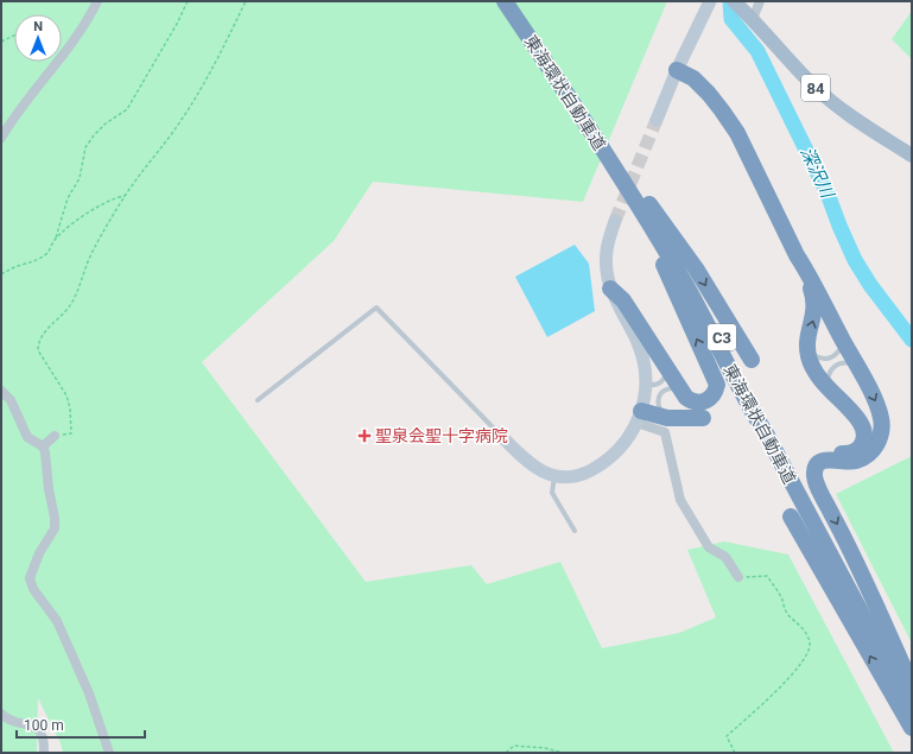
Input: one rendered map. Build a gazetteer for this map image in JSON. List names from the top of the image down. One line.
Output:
{"streets":{"highway":["東海環状自動車道","C3"],"main road":["84"]},"water":["深沢川"],"places":{"health":["聖泉会聖十字病院"]},"scale_bar":"100 m","north":"top"}
